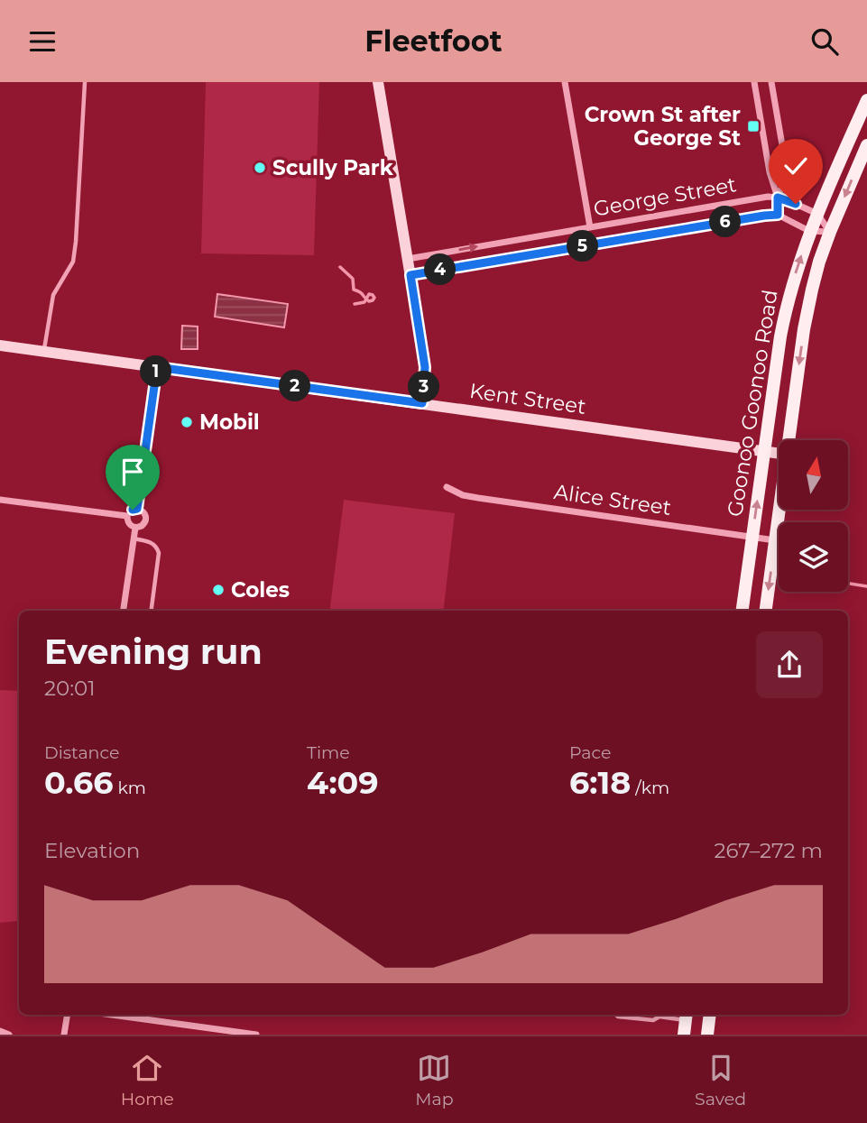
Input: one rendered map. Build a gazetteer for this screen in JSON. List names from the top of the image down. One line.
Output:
{"streets":{"main road":["Goonoo Goonoo Road"],"street":["George Street","Kent Street","Alice Street"]},"crossings":[["George Street","Goonoo Goonoo Road"],["Kent Street","Goonoo Goonoo Road"],["Goonoo Goonoo Road","Alice Street"]],"places":{"transit":["Crown St after George St"],"other":["Scully Park","Mobil","Coles"]},"north":"top","page":{"header":"Fleetfoot","pins":["6","5","4","1","2","3"],"heading":["Evening run","20:01"],"stats":[["Distance","0.66 km"],["Time","4:09"],["Pace","6:18 /km"]],"chart":["Elevation","267–272 m"],"tabs":["Home","Map","Saved"]}}
